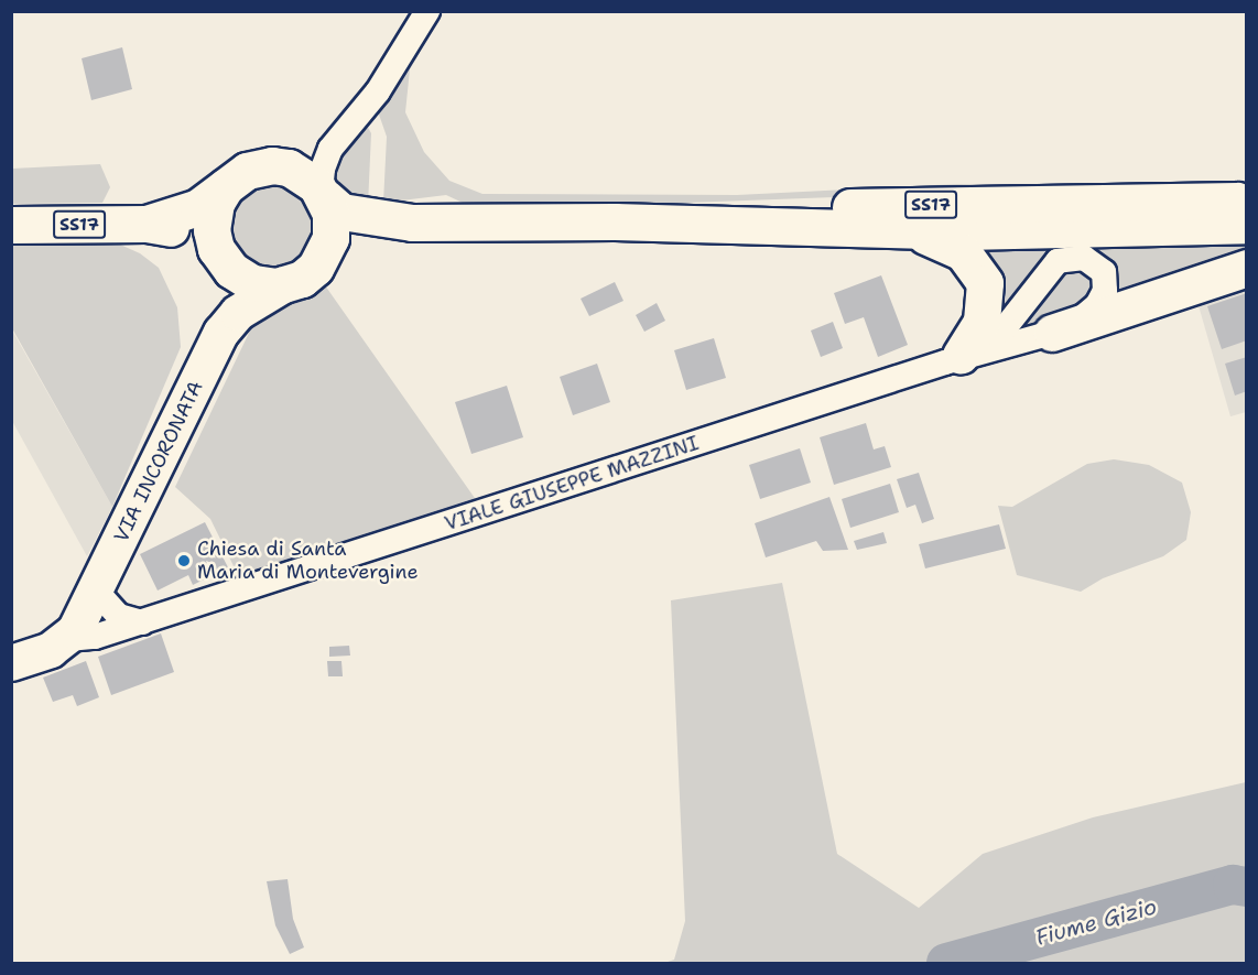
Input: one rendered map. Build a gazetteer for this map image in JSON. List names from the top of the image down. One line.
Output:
{"streets":{"main road":["SS17","VIA INCORONATA","VIALE GIUSEPPE MAZZINI"]},"crossings":[["SS17","VIA INCORONATA"],["VIA INCORONATA","VIALE GIUSEPPE MAZZINI"]],"water":["Fiume Gizio"],"places":["Chiesa di Santa Maria di Montevergine"]}
